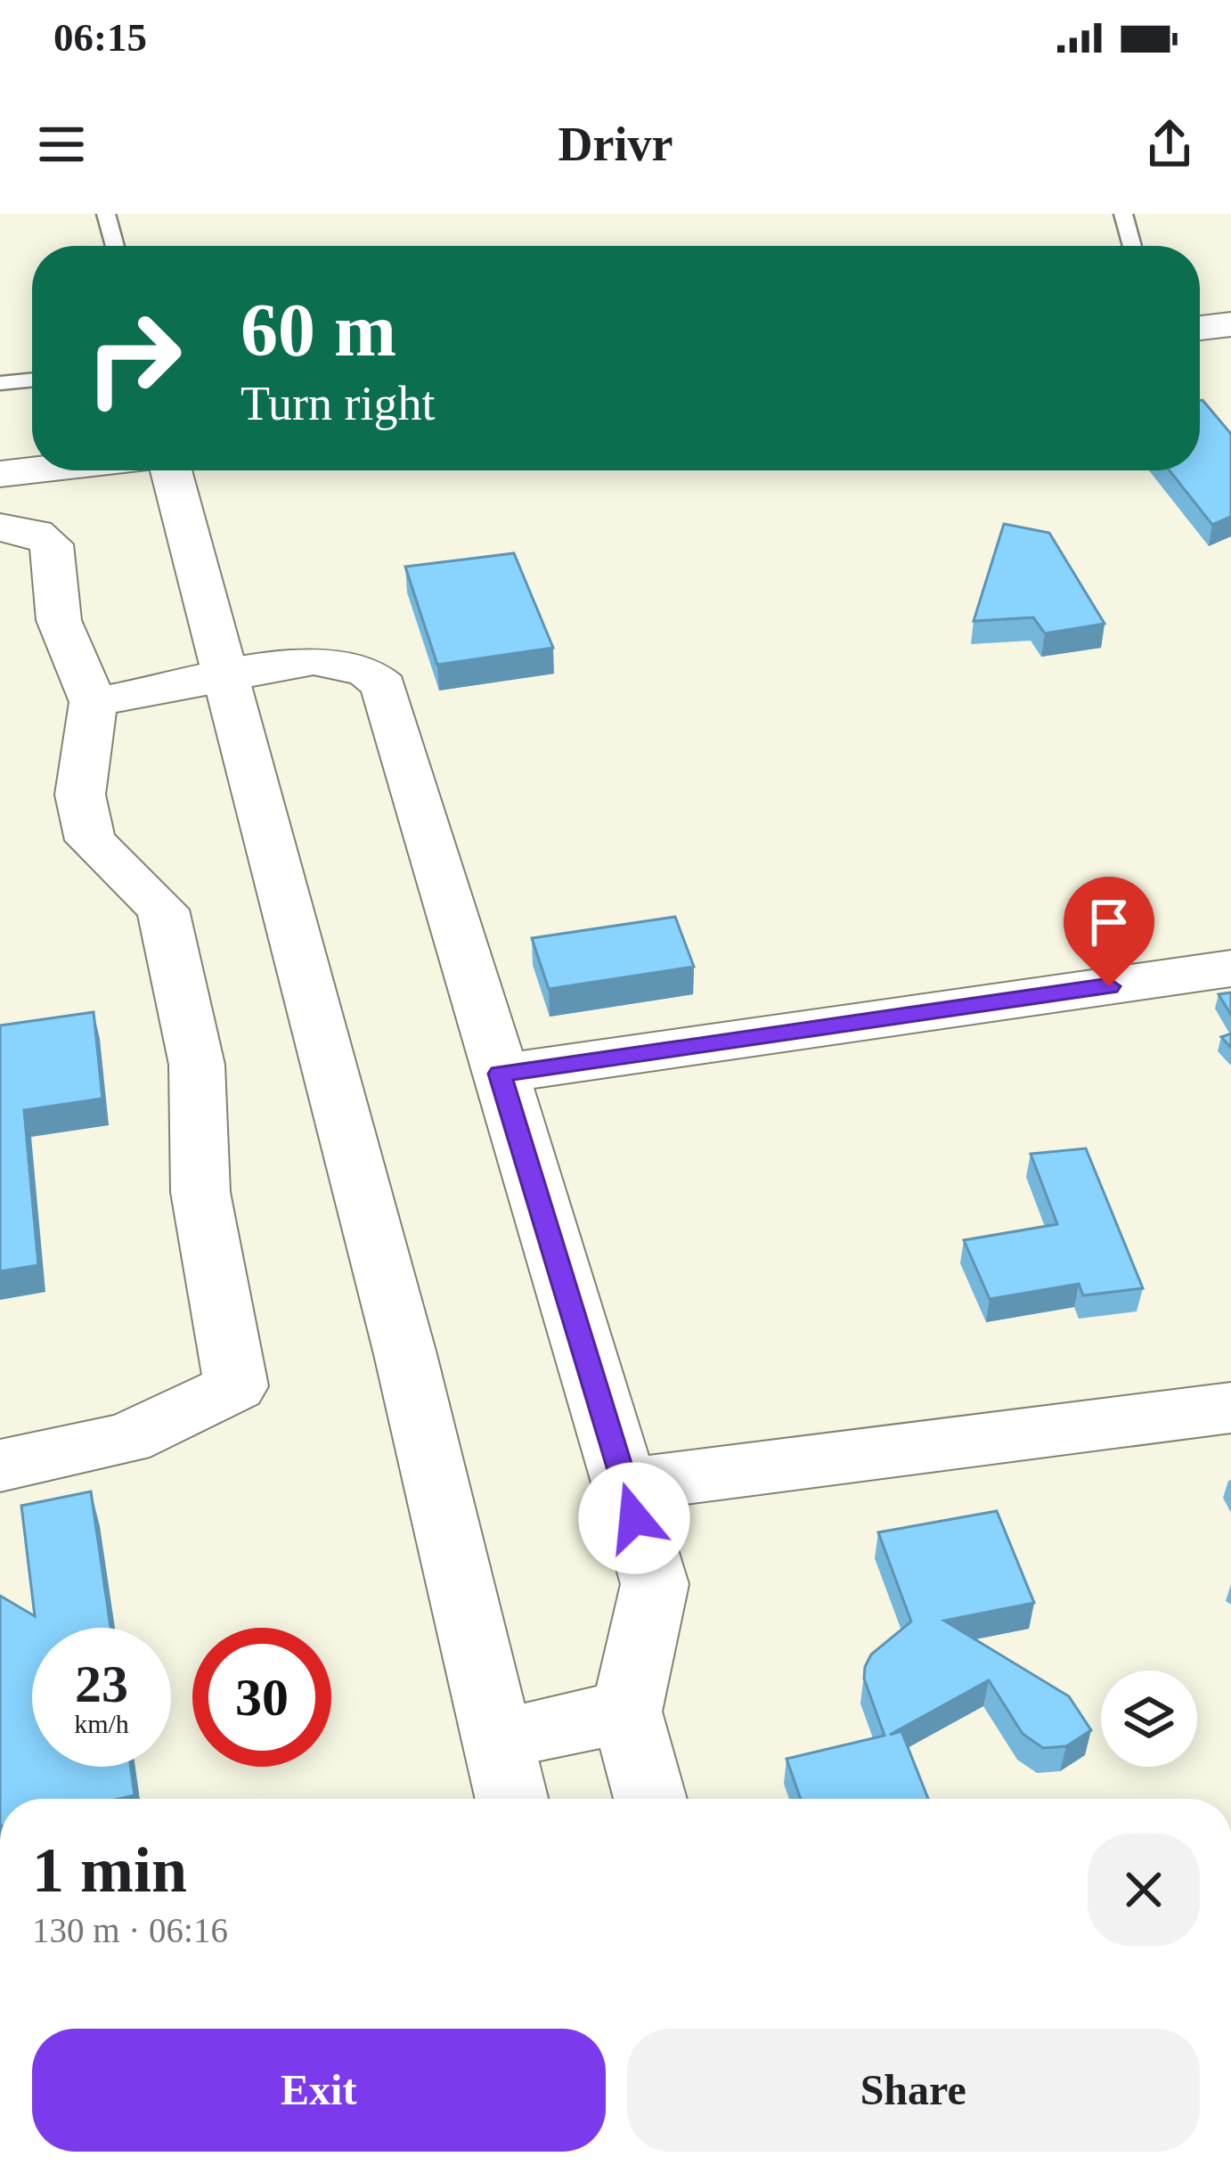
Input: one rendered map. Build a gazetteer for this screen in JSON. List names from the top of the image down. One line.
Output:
{"page":{"status":"06:15","header":"Drivr","turn":["60 m","Turn right"],"speed":"23 km/h","limit":"30","heading":["1 min","130 m · 06:16"],"buttons":["Exit","Share"]}}
